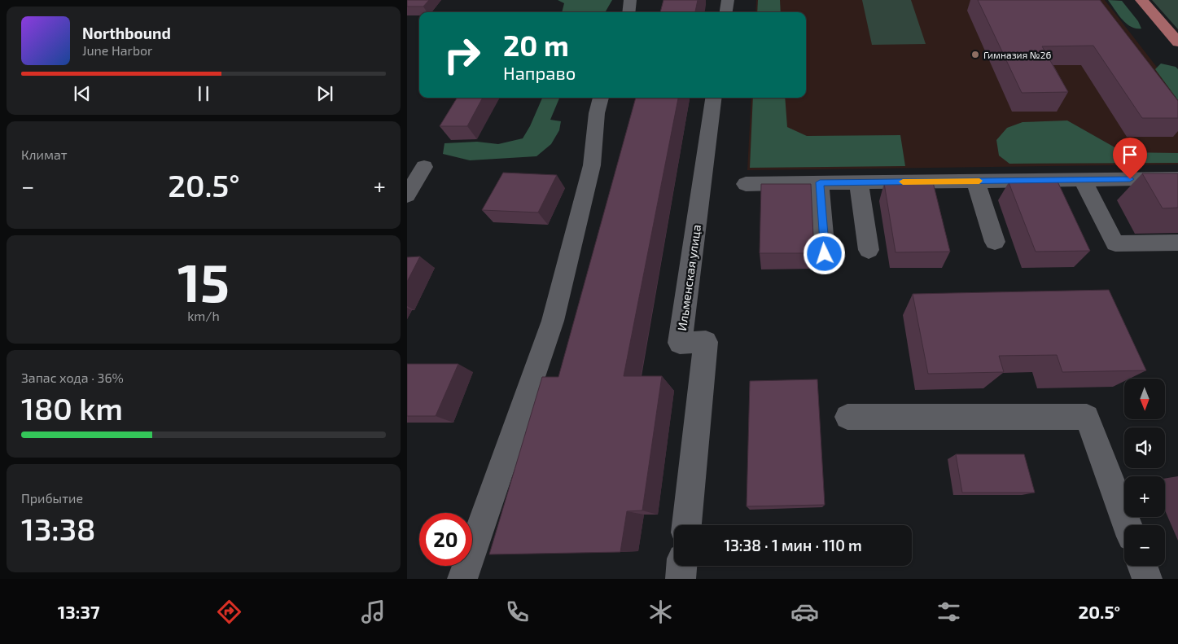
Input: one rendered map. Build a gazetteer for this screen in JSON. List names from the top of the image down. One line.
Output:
{"streets":{"street":["Ильменская улица"]},"places":["Гимназия №26"],"north":"bottom","page":{"turn":["20 m","Направо"],"song":["Northbound","June Harbor"],"tile":["Климат",["15","km/h"],["Запас хода · 36%","180 km"],["Прибытие","13:38"]],"heat":["−","20.5°","+"],"map_buttons":["+","−"],"limit":"20","trip":"13:38 · 1 мин · 110 m","tabs":["13:37","20.5°"]}}
